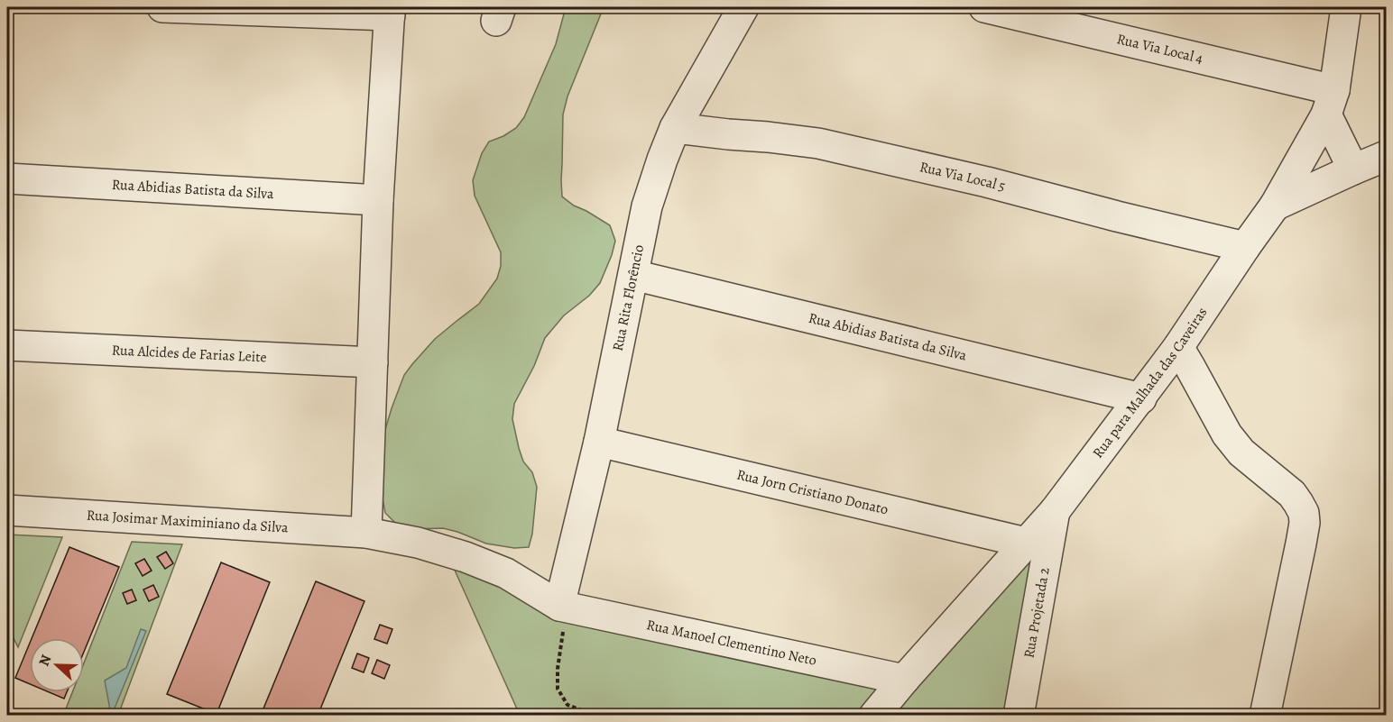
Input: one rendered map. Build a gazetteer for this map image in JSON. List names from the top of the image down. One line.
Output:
{"streets":{"street":["Rua Via Local 4","Rua Via Local 5","Rua Abidias Batista da Silva","Rua Rita Florêncio","Rua Alcides de Farias Leite","Rua para Malhada das Caveiras","Rua Jorn Cristiano Donato","Rua Josimar Maximiniano da Silva","Rua Projetada 2","Rua Manoel Clementino Neto"]},"crossings":[["Rua Via Local 4","Rua para Malhada das Caveiras"],["Rua Via Local 5","Rua Rita Florêncio"],["Rua Via Local 5","Rua para Malhada das Caveiras"],["Rua Abidias Batista da Silva","Rua Rita Florêncio"],["Rua Abidias Batista da Silva","Rua para Malhada das Caveiras"],["Rua Rita Florêncio","Rua Jorn Cristiano Donato"],["Rua Rita Florêncio","Rua Josimar Maximiniano da Silva"],["Rua Rita Florêncio","Rua Manoel Clementino Neto"],["Rua para Malhada das Caveiras","Rua Jorn Cristiano Donato"],["Rua para Malhada das Caveiras","Rua Projetada 2"],["Rua para Malhada das Caveiras","Rua Manoel Clementino Neto"],["Rua Josimar Maximiniano da Silva","Rua Manoel Clementino Neto"]],"north":"left"}
